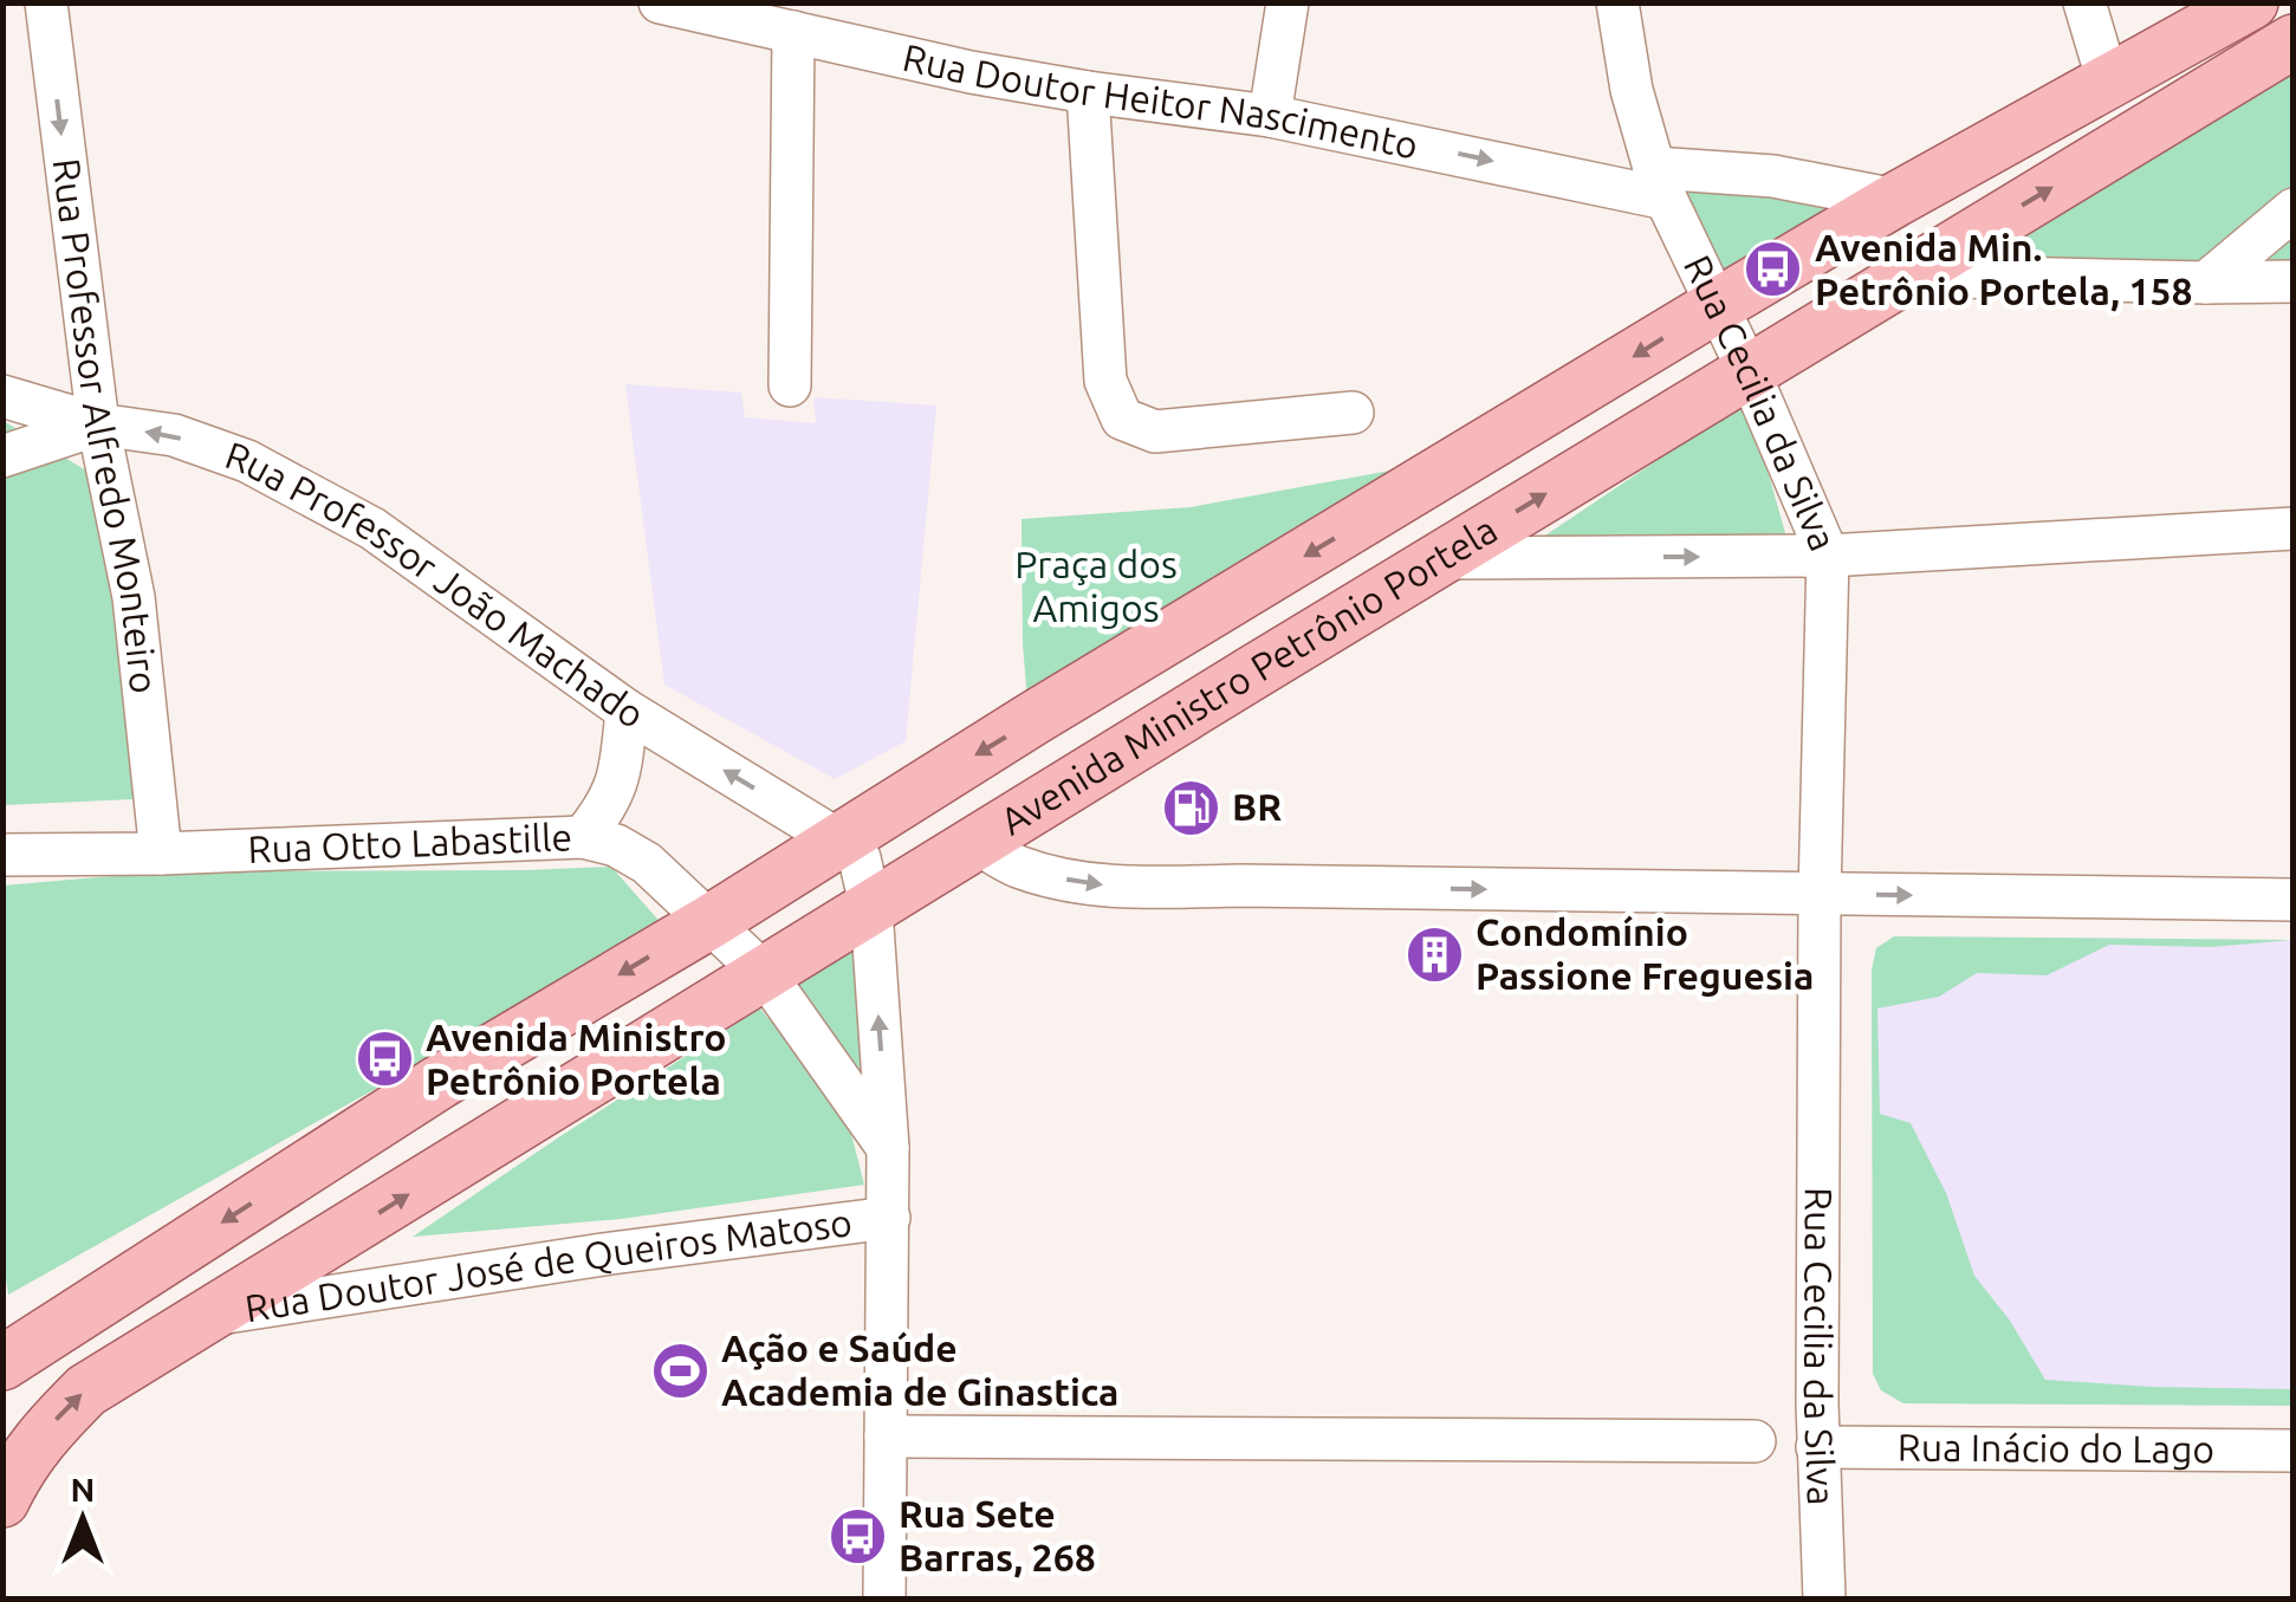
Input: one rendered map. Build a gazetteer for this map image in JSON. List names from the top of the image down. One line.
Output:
{"streets":{"main road":["Avenida Ministro Petrônio Portela"],"street":["Rua Doutor Heitor Nascimento","Rua Cecilia da Silva","Rua Professor Alfredo Monteiro","Rua Professor João Machado","Rua Otto Labastille","Rua Doutor José de Queiros Matoso","Rua Inácio do Lago"]},"crossings":[["Rua Doutor Heitor Nascimento","Rua Cecilia da Silva"],["Rua Doutor Heitor Nascimento","Avenida Ministro Petrônio Portela"],["Rua Cecilia da Silva","Avenida Ministro Petrônio Portela"],["Rua Cecilia da Silva","Rua Inácio do Lago"],["Rua Professor Alfredo Monteiro","Rua Professor João Machado"],["Rua Professor Alfredo Monteiro","Rua Otto Labastille"],["Rua Professor João Machado","Avenida Ministro Petrônio Portela"],["Avenida Ministro Petrônio Portela","Rua Otto Labastille"],["Avenida Ministro Petrônio Portela","Rua Doutor José de Queiros Matoso"]],"one_way":["Rua Professor Alfredo Monteiro","Rua Professor João Machado"],"parks":["Praça dos Amigos"],"places":{"bus stop":["Avenida Min. Petrônio Portela, 158","Avenida Ministro Petrônio Portela","Rua Sete Barras, 268"],"fuel station":["BR"],"building":["Condomínio Passione Freguesia"],"sports":["Ação e Saúde Academia de Ginastica"]},"north":"top"}
